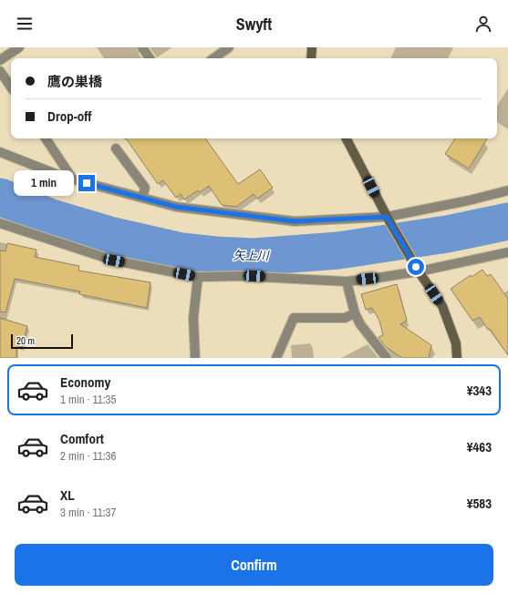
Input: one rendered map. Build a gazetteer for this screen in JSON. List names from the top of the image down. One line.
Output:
{"water":["矢上川"],"scale_bar":"20 m","page":{"header":"Swyft","banner":["鷹の巣橋","Drop-off"],"bubble":"1 min","scale":"20 m","list":[{"name":"Economy","note":"1 min · 11:35","value":"¥343"},{"name":"Comfort","note":"2 min · 11:36","value":"¥463"},{"name":"XL","note":"3 min · 11:37","value":"¥583"}],"buttons":"Confirm"}}
